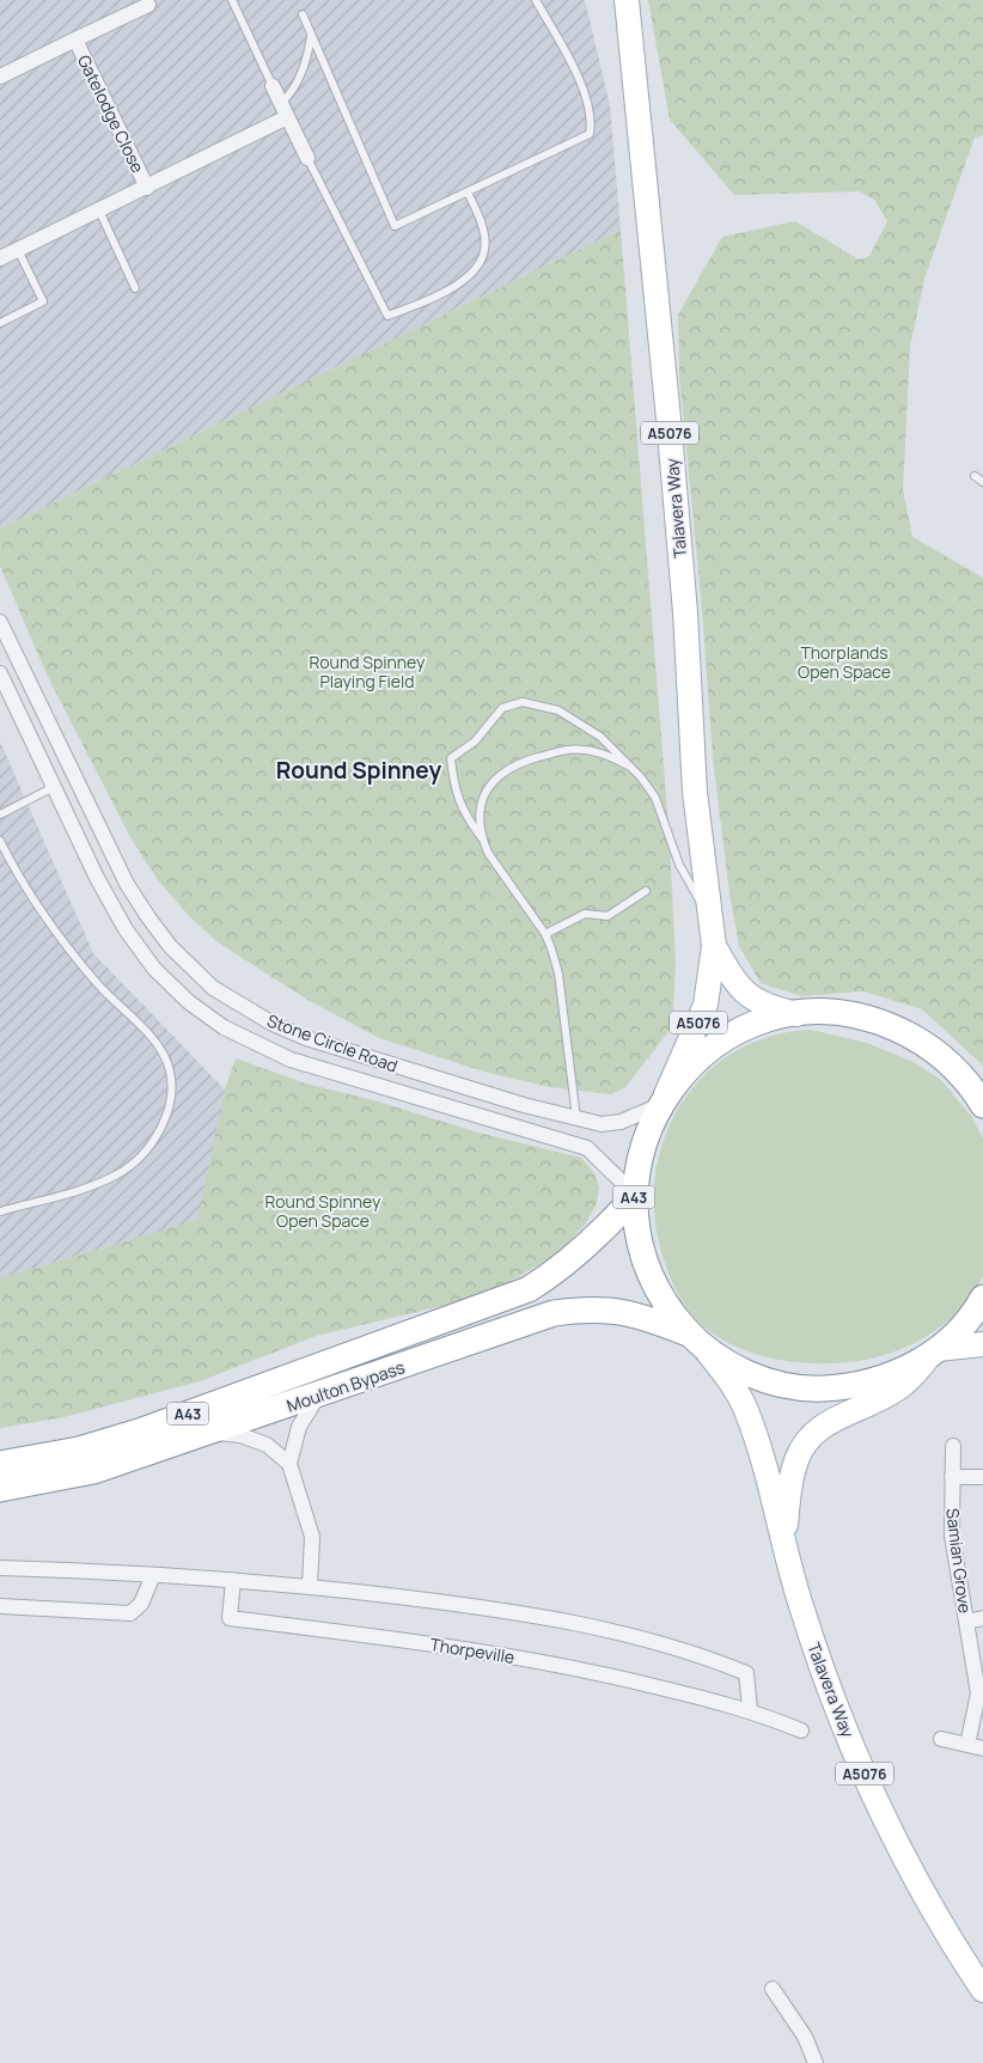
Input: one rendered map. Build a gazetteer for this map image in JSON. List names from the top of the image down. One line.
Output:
{"streets":{"highway":["A43","Moulton Bypass"],"main road":["A5076","Talavera Way"],"street":["Gatelodge Close","Stone Circle Road","Samian Grove","Thorpeville"]},"crossings":[["Talavera Way","Stone Circle Road"],["Talavera Way","A43"],["Talavera Way","Moulton Bypass"],["Stone Circle Road","A43"],["Stone Circle Road","Moulton Bypass"],["A43","Moulton Bypass"]],"districts":["Round Spinney"],"parks":["Thorplands Open Space","Round Spinney Playing Field","Round Spinney Open Space"]}
